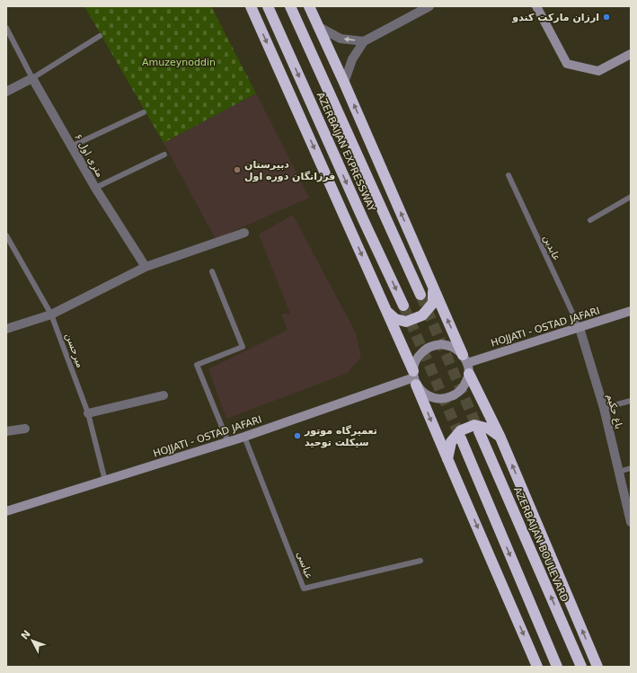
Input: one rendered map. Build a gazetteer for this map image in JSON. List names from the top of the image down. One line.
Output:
{"streets":{"highway":["AZERBAIJAN EXPRESSWAY","AZERBAIJAN BOULEVARD"],"main road":["HOJJATI - OSTAD JAFARI"],"street":["۶ متری اول","باغ حکیم"],"lane":["عابدین","میرحسن","عباسی"]},"crossings":[["عابدین","HOJJATI - OSTAD JAFARI"],["عابدین","باغ حکیم"],["HOJJATI - OSTAD JAFARI","میرحسن"],["HOJJATI - OSTAD JAFARI","باغ حکیم"],["HOJJATI - OSTAD JAFARI","عباسی"]],"parks":["Amuzeynoddin"],"places":["ارزان مارکت کندو","دبیرستان فرزانگان دوره اول","تعمیرگاه موتور سیکلت توحید"],"north":"top left"}
